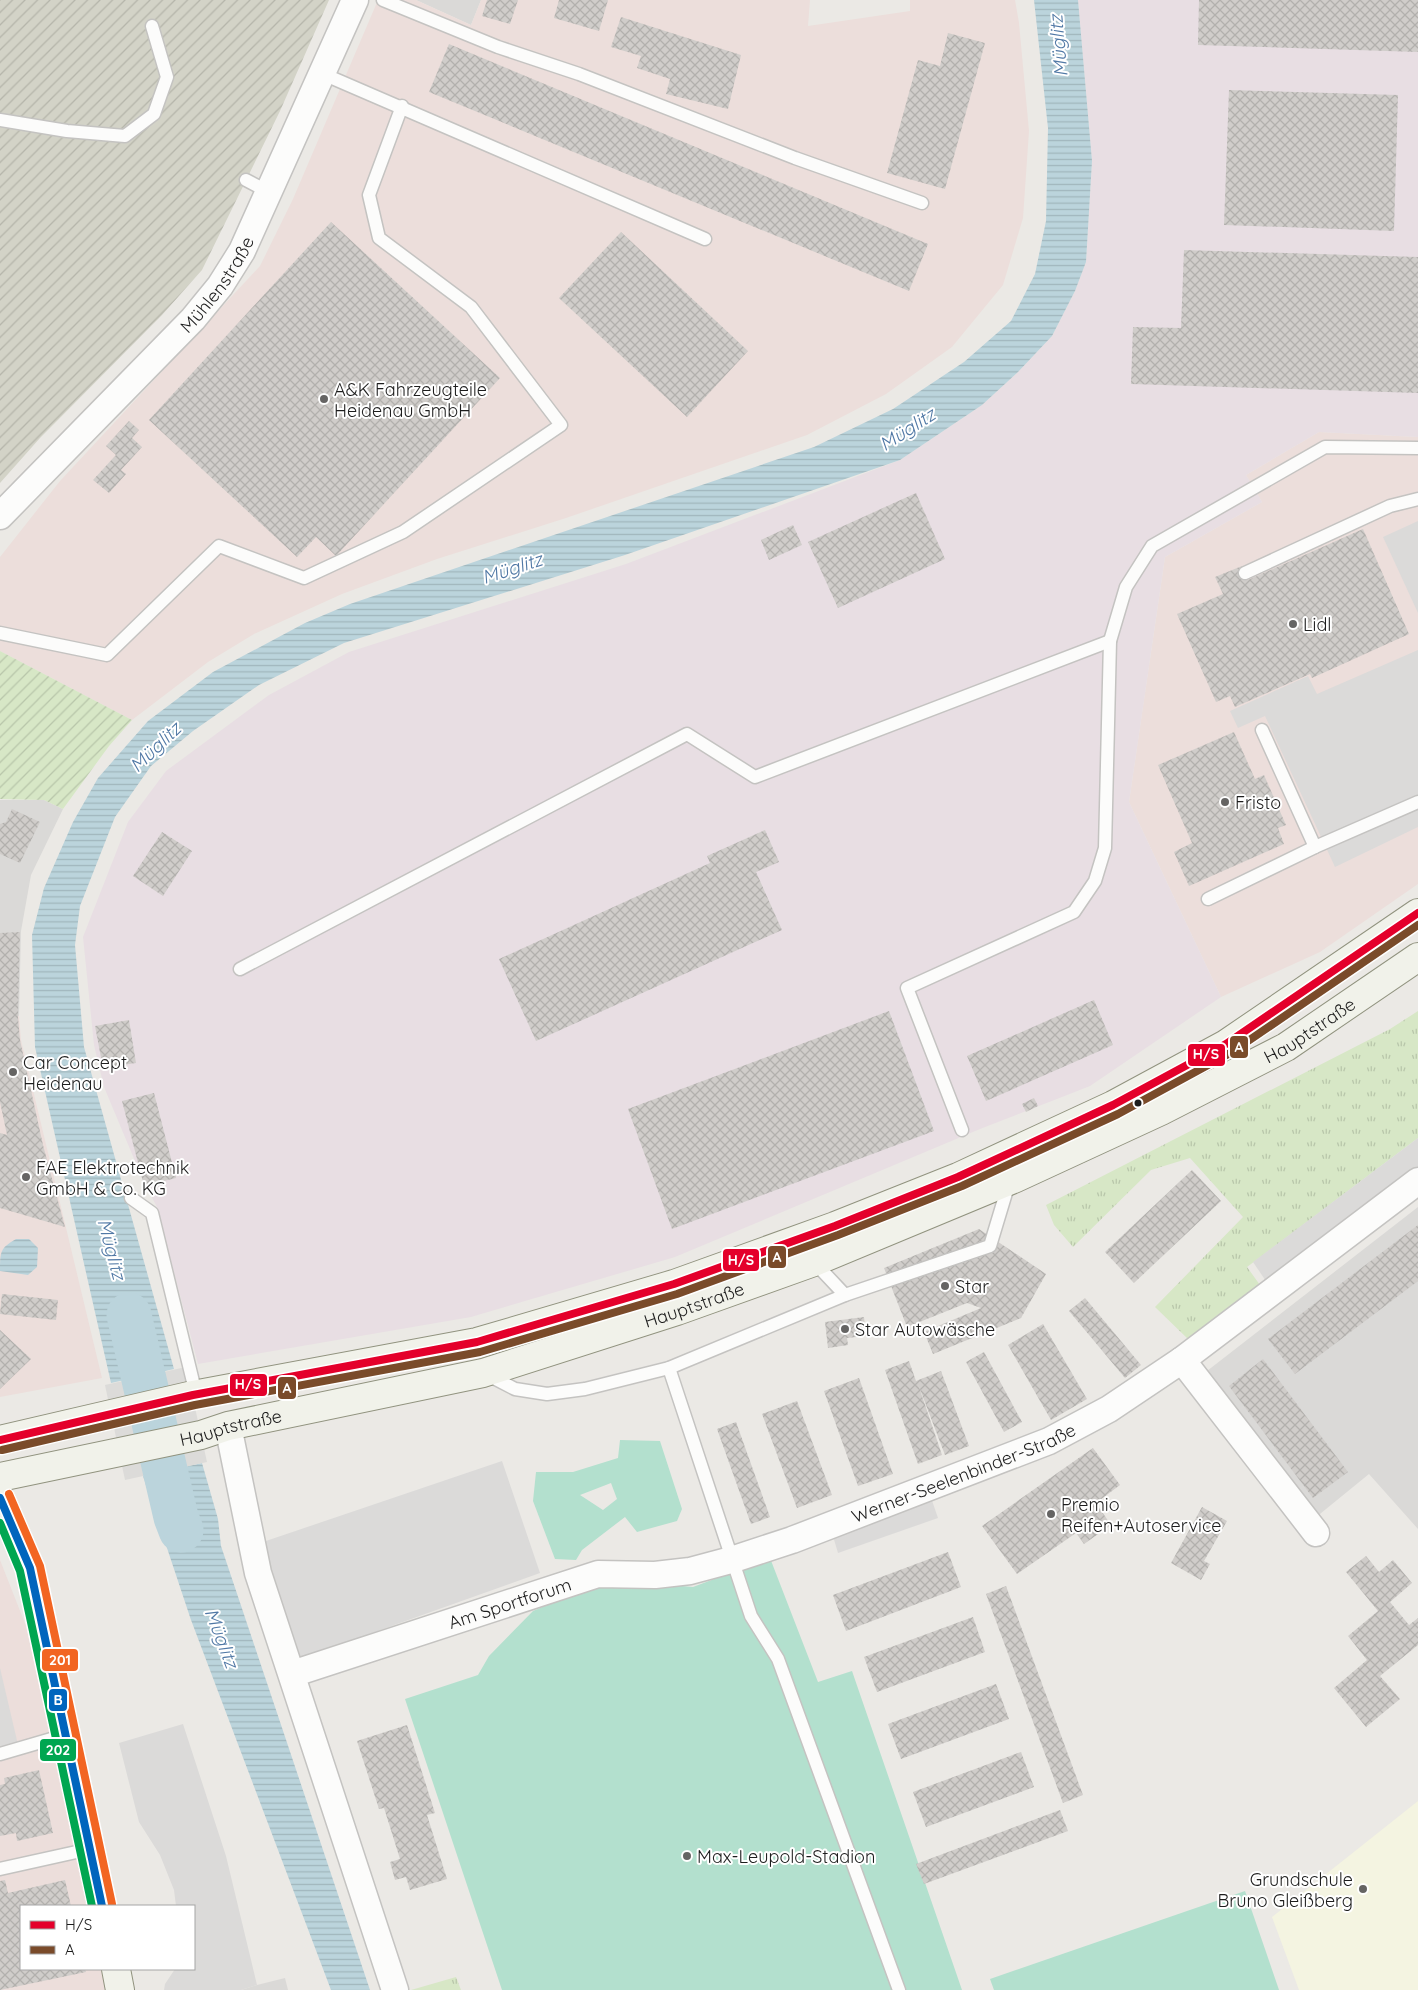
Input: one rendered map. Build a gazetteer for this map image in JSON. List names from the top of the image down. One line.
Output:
{"streets":{"main road":["Hauptstraße"],"street":["Mühlenstraße","Werner-Seelenbinder-Straße","Am Sportforum"]},"crossings":[["Werner-Seelenbinder-Straße","Am Sportforum"]],"water":["Müglitz"],"places":["A&K Fahrzeugteile Heidenau GmbH","Lidl","Fristo","Car Concept Heidenau","FAE Elektrotechnik GmbH & Co. KG","Star","Star Autowäsche","Premio Reifen+Autoservice","Max-Leupold-Stadion","Grundschule Bruno Gleißberg"],"lines":["transit line H/S","transit line A","transit line 201","transit line B","transit line 202"],"legend":["H/S","A"]}
